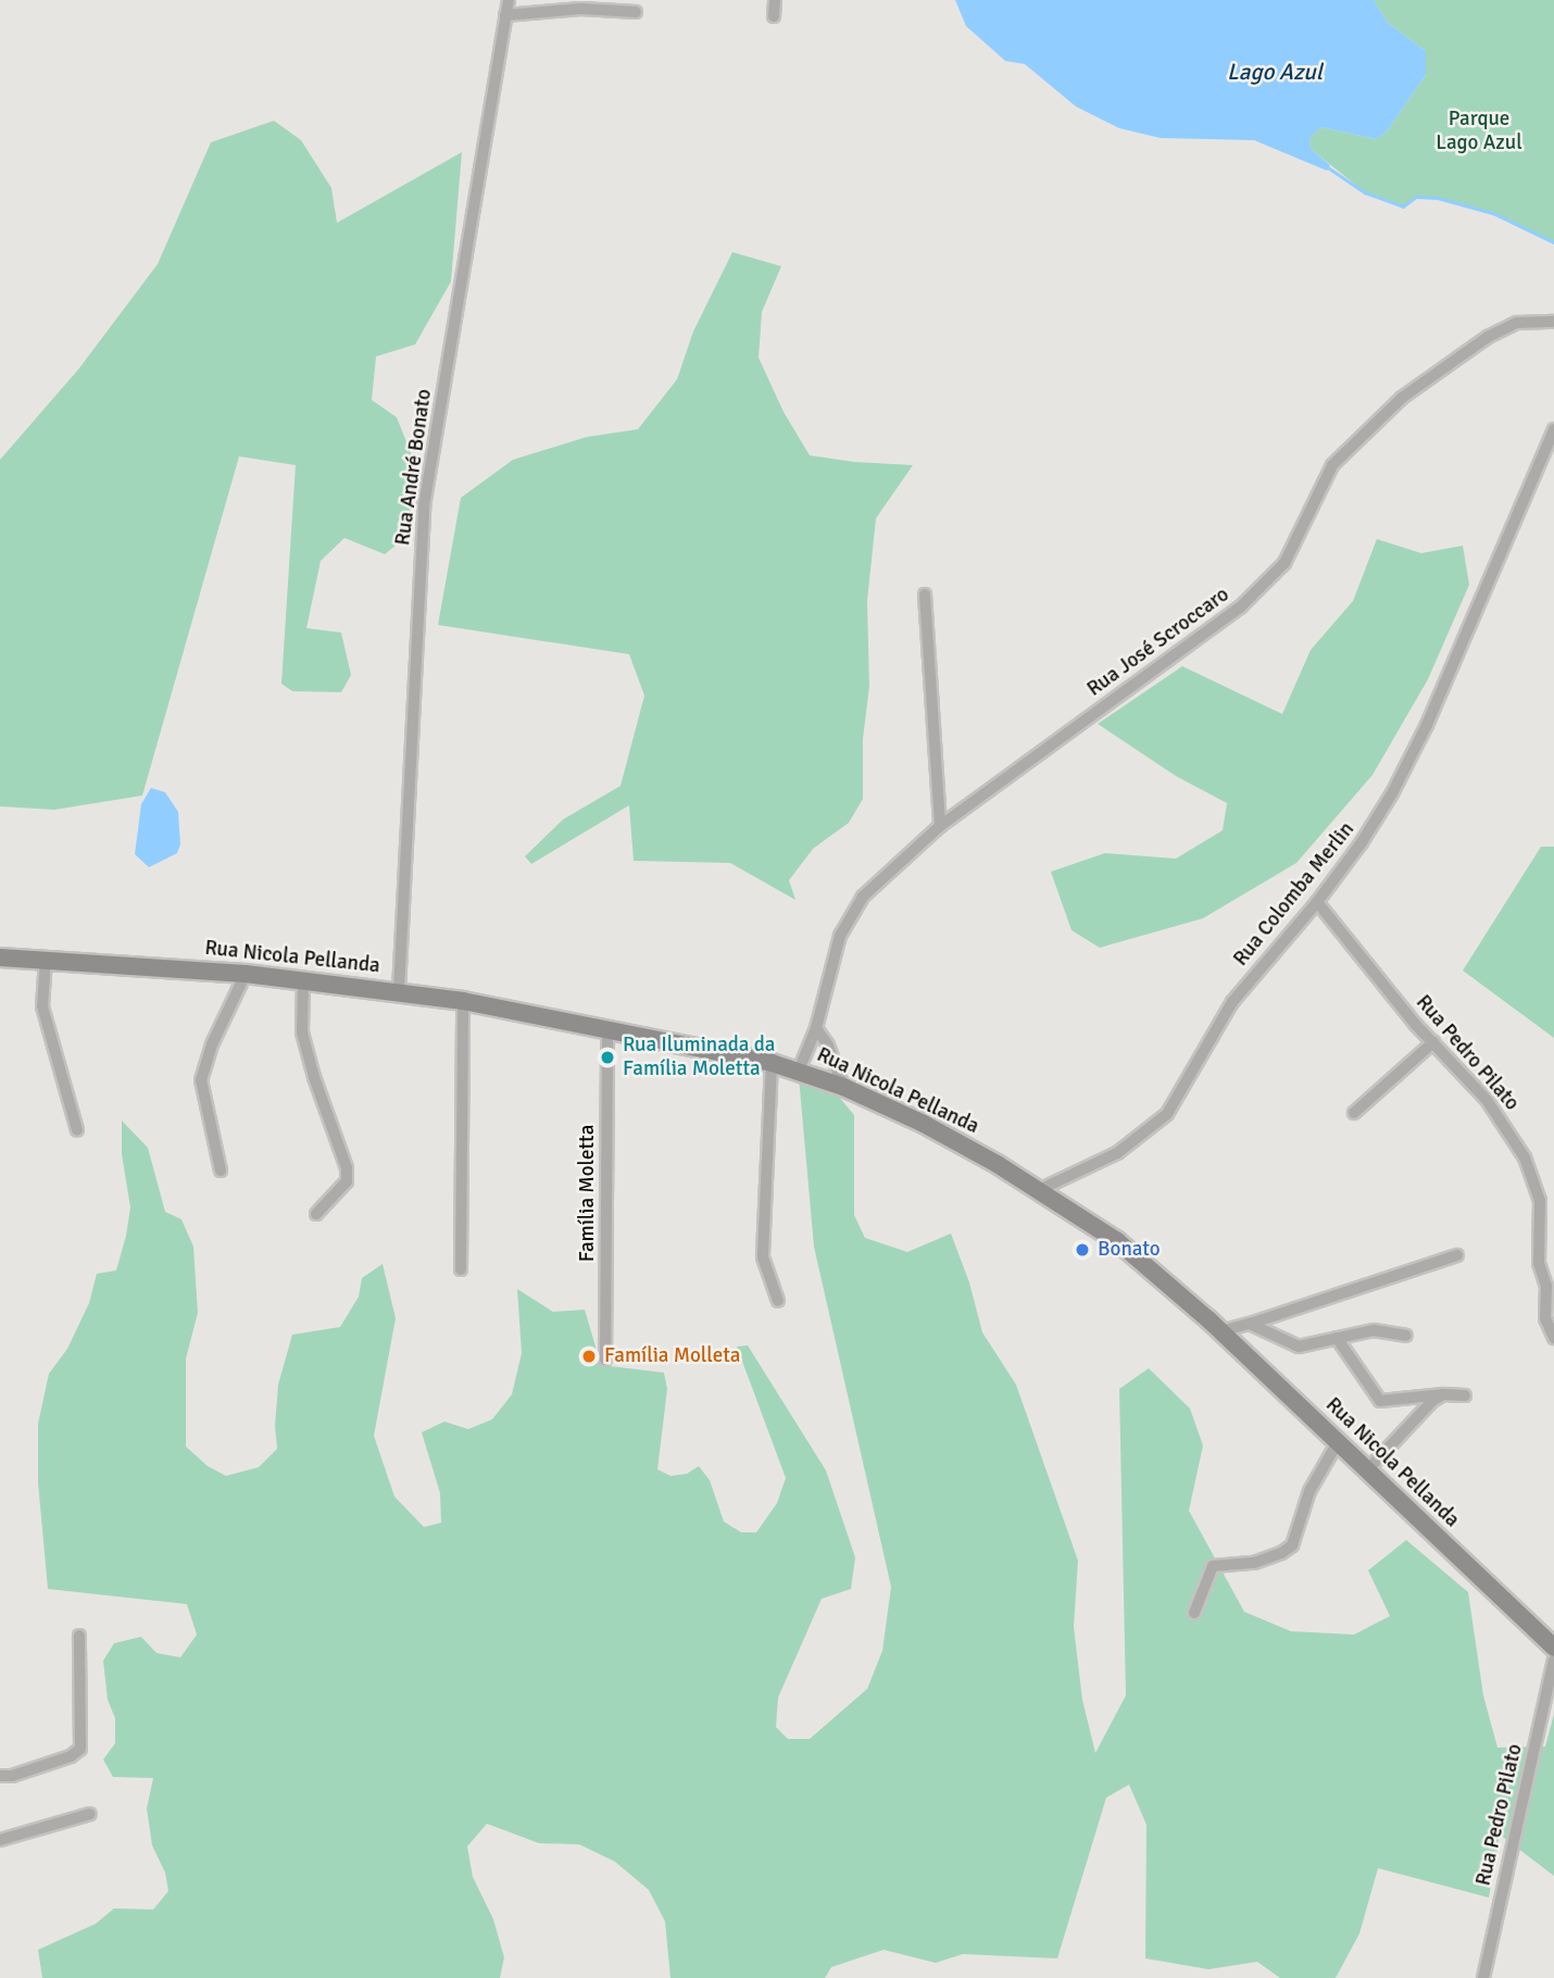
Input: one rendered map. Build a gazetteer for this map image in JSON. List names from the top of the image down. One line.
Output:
{"streets":{"main road":["Rua Nicola Pellanda"],"street":["Rua André Bonato","Rua José Scroccaro","Rua Colomba Merlin","Rua Pedro Pilato","Família Moletta"]},"crossings":[["Rua André Bonato","Rua Nicola Pellanda"],["Rua José Scroccaro","Rua Nicola Pellanda"],["Rua Colomba Merlin","Rua Nicola Pellanda"],["Rua Colomba Merlin","Rua Pedro Pilato"],["Rua Nicola Pellanda","Família Moletta"]],"water":["Lago Azul"],"parks":["Parque Lago Azul"],"places":["Rua Iluminada da Família Moletta","Bonato","Família Molleta"]}
